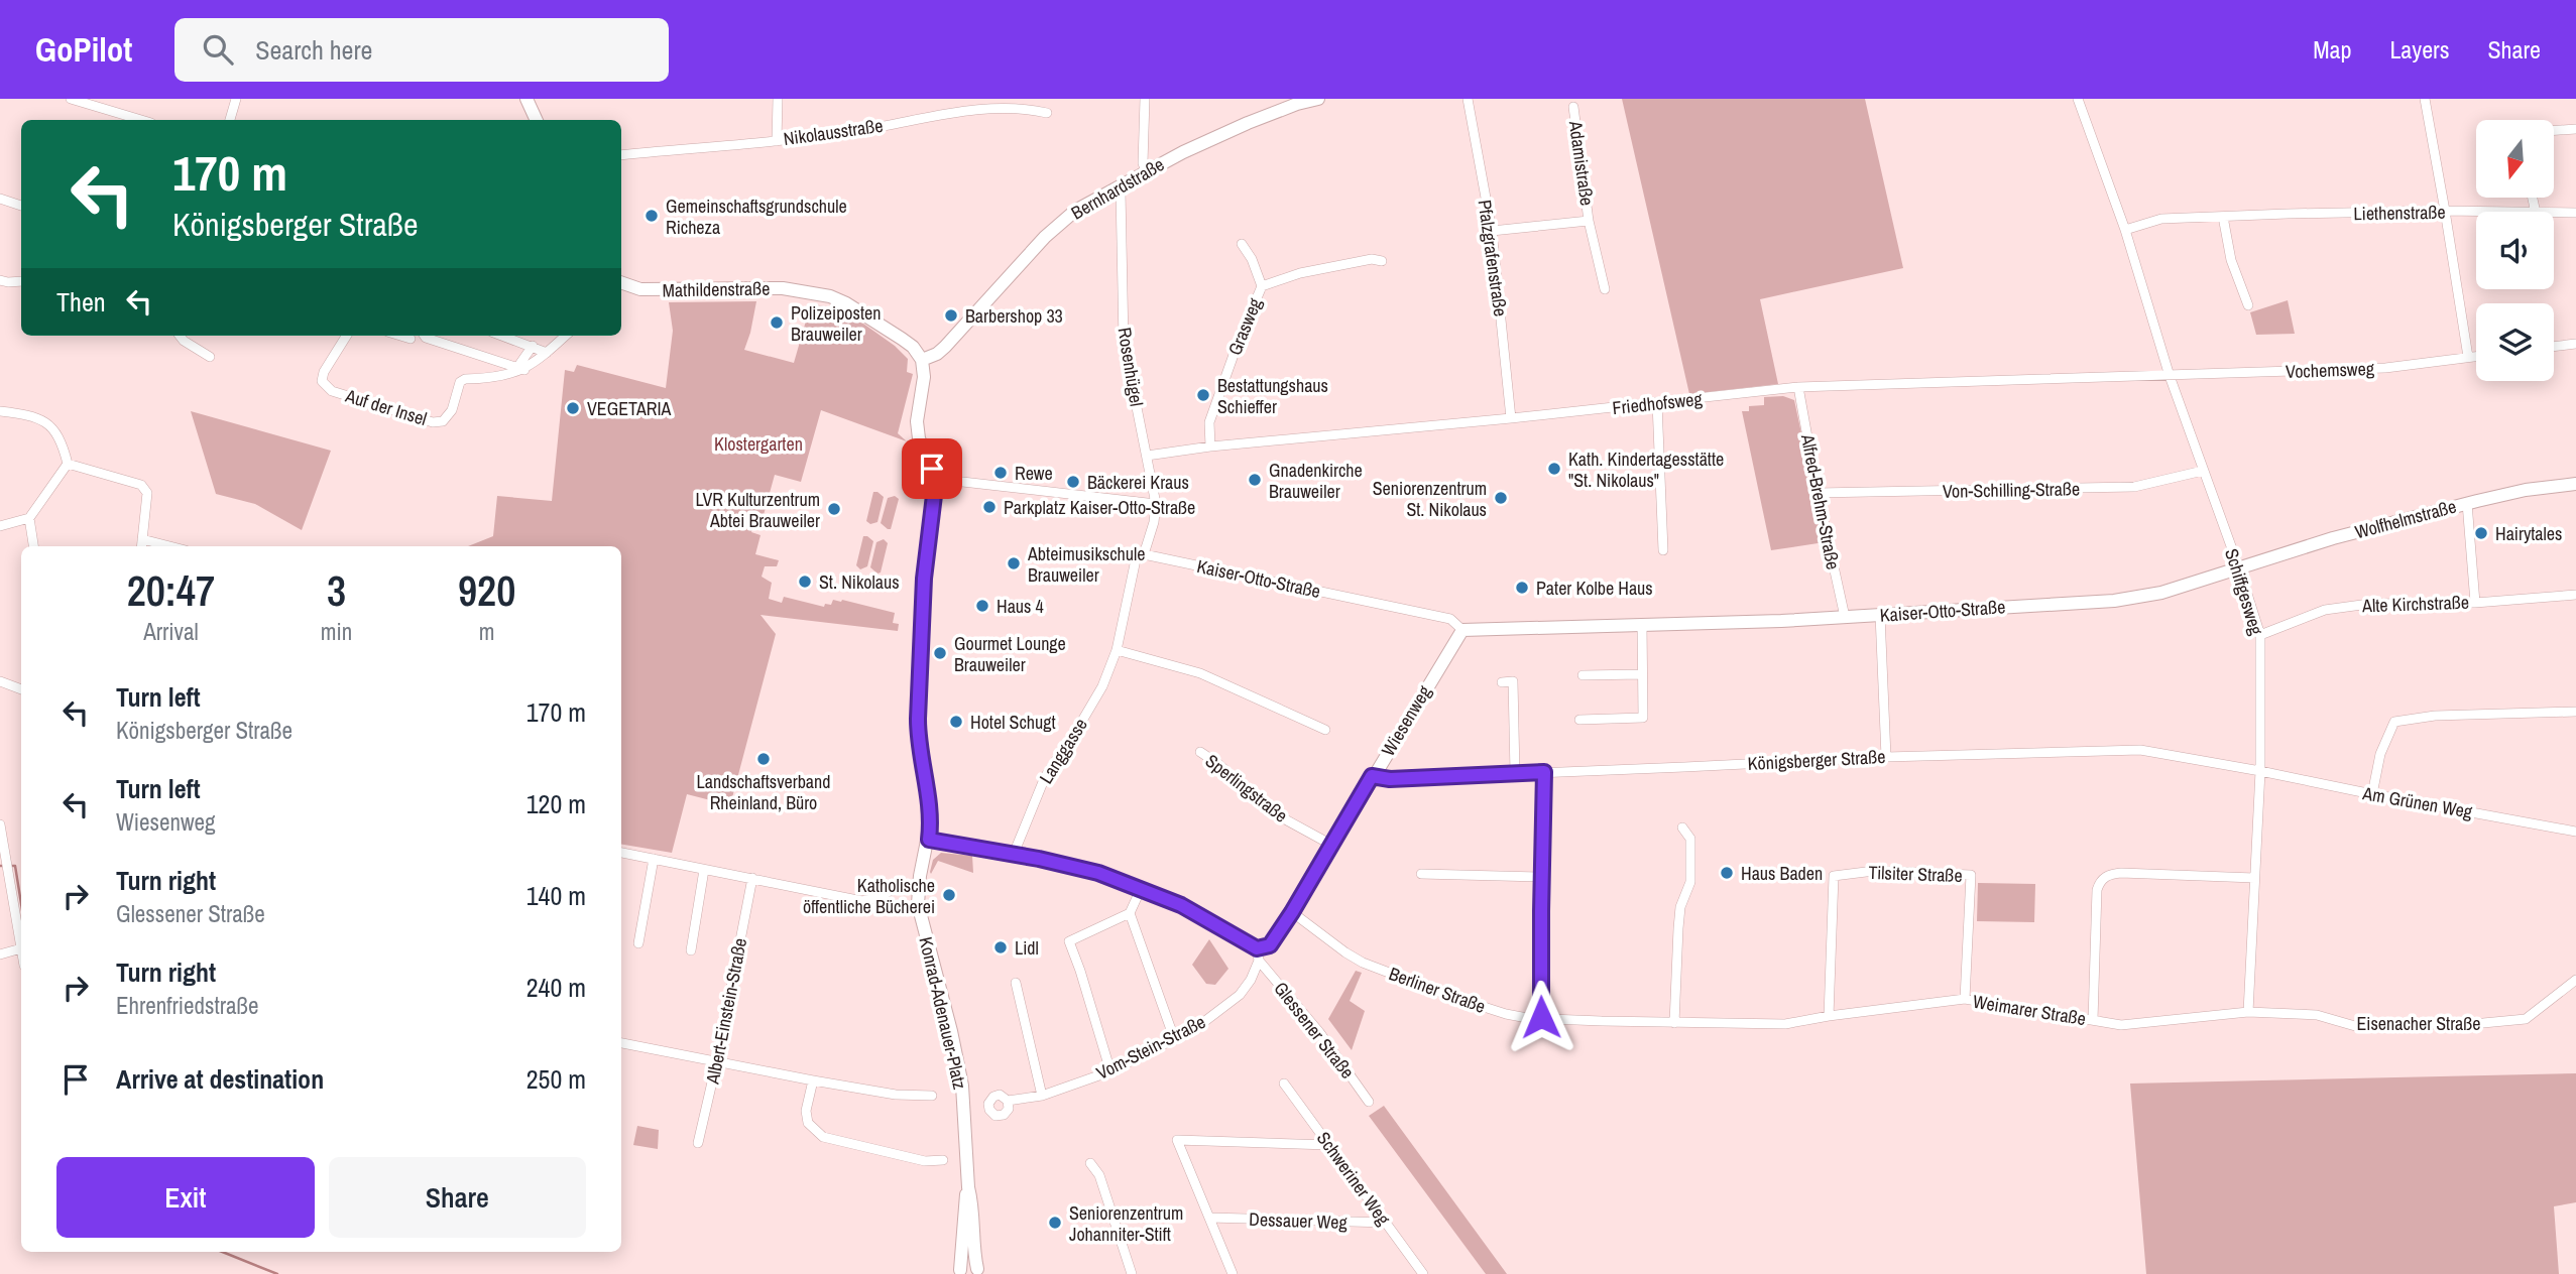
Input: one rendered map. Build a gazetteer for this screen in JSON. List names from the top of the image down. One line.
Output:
{"streets":{"street":["Nikolausstraße","Adamistraße","Bernhardstraße","Liethenstraße","Pfalzgrafenstraße","Mathildenstraße","Grasweg","Rosenhügel","Vochemsweg","Friedhofsweg","Auf der Insel","Von-Schilling-Straße","Alfred-Brehm-Straße","Wolfhelmstraße","Kaiser-Otto-Straße","Schiffgesweg","Alte Kirchstraße","Wiesenweg","Langgasse","Königsberger Straße","Sperlingstraße","Am Grünen Weg","Tilsiter Straße","Berliner Straße","Weimarer Straße","Albert-Einstein-Straße","Konrad-Adenauer-Platz","Eisenacher Straße","Glessener Straße","Vom-Stein-Straße","Schweriner Weg","Dessauer Weg"]},"crossings":[["Adamistraße","Pfalzgrafenstraße"],["Bernhardstraße","Mathildenstraße"],["Bernhardstraße","Rosenhügel"],["Liethenstraße","Schiffgesweg"],["Pfalzgrafenstraße","Friedhofsweg"],["Grasweg","Friedhofsweg"],["Rosenhügel","Friedhofsweg"],["Vochemsweg","Friedhofsweg"],["Vochemsweg","Schiffgesweg"],["Friedhofsweg","Alfred-Brehm-Straße"],["Friedhofsweg","Schiffgesweg"],["Von-Schilling-Straße","Alfred-Brehm-Straße"],["Von-Schilling-Straße","Schiffgesweg"],["Alfred-Brehm-Straße","Kaiser-Otto-Straße"],["Wolfhelmstraße","Kaiser-Otto-Straße"],["Wolfhelmstraße","Schiffgesweg"],["Kaiser-Otto-Straße","Schiffgesweg"],["Kaiser-Otto-Straße","Wiesenweg"],["Kaiser-Otto-Straße","Langgasse"],["Schiffgesweg","Alte Kirchstraße"],["Schiffgesweg","Königsberger Straße"],["Schiffgesweg","Am Grünen Weg"],["Schiffgesweg","Weimarer Straße"],["Schiffgesweg","Eisenacher Straße"],["Wiesenweg","Königsberger Straße"],["Wiesenweg","Sperlingstraße"],["Wiesenweg","Berliner Straße"],["Wiesenweg","Glessener Straße"],["Wiesenweg","Vom-Stein-Straße"],["Langgasse","Glessener Straße"],["Königsberger Straße","Am Grünen Weg"],["Tilsiter Straße","Weimarer Straße"],["Berliner Straße","Weimarer Straße"],["Weimarer Straße","Eisenacher Straße"],["Konrad-Adenauer-Platz","Glessener Straße"],["Glessener Straße","Vom-Stein-Straße"],["Schweriner Weg","Dessauer Weg"]],"parks":["Klostergarten"],"places":["Gemeinschaftsgrundschule Richeza","Barbershop 33","Polizeiposten Brauweiler","Bestattungshaus Schieffer","VEGETARIA","Kath. Kindertagesstätte \"St. Nikolaus\"","Rewe","Gnadenkirche Brauweiler","Bäckerei Kraus","Seniorenzentrum St. Nikolaus","Parkplatz Kaiser-Otto-Straße","LVR Kulturzentrum Abtei Brauweiler","Hairytales","Abteimusikschule Brauweiler","St. Nikolaus","Pater Kolbe Haus","Haus 4","Gourmet Lounge Brauweiler","Hotel Schugt","Landschaftsverband Rheinland, Büro","Haus Baden","Katholische öffentliche Bücherei","Lidl","Seniorenzentrum Johanniter-Stift"],"north":"bottom","page":{"header":"GoPilot","search":"Search here","nav":["Map","Layers","Share"],"turn":["170 m","Königsberger Straße"],"then":"Then","eta":["20:47","Arrival","3","min","920","m"],"list":[{"name":"Turn left","note":"Königsberger Straße","value":"170 m"},{"name":"Turn left","note":"Wiesenweg","value":"120 m"},{"name":"Turn right","note":"Glessener Straße","value":"140 m"},{"name":"Turn right","note":"Ehrenfriedstraße","value":"240 m"},{"name":"Arrive at destination","value":"250 m"}],"buttons":["Exit","Share"]}}
